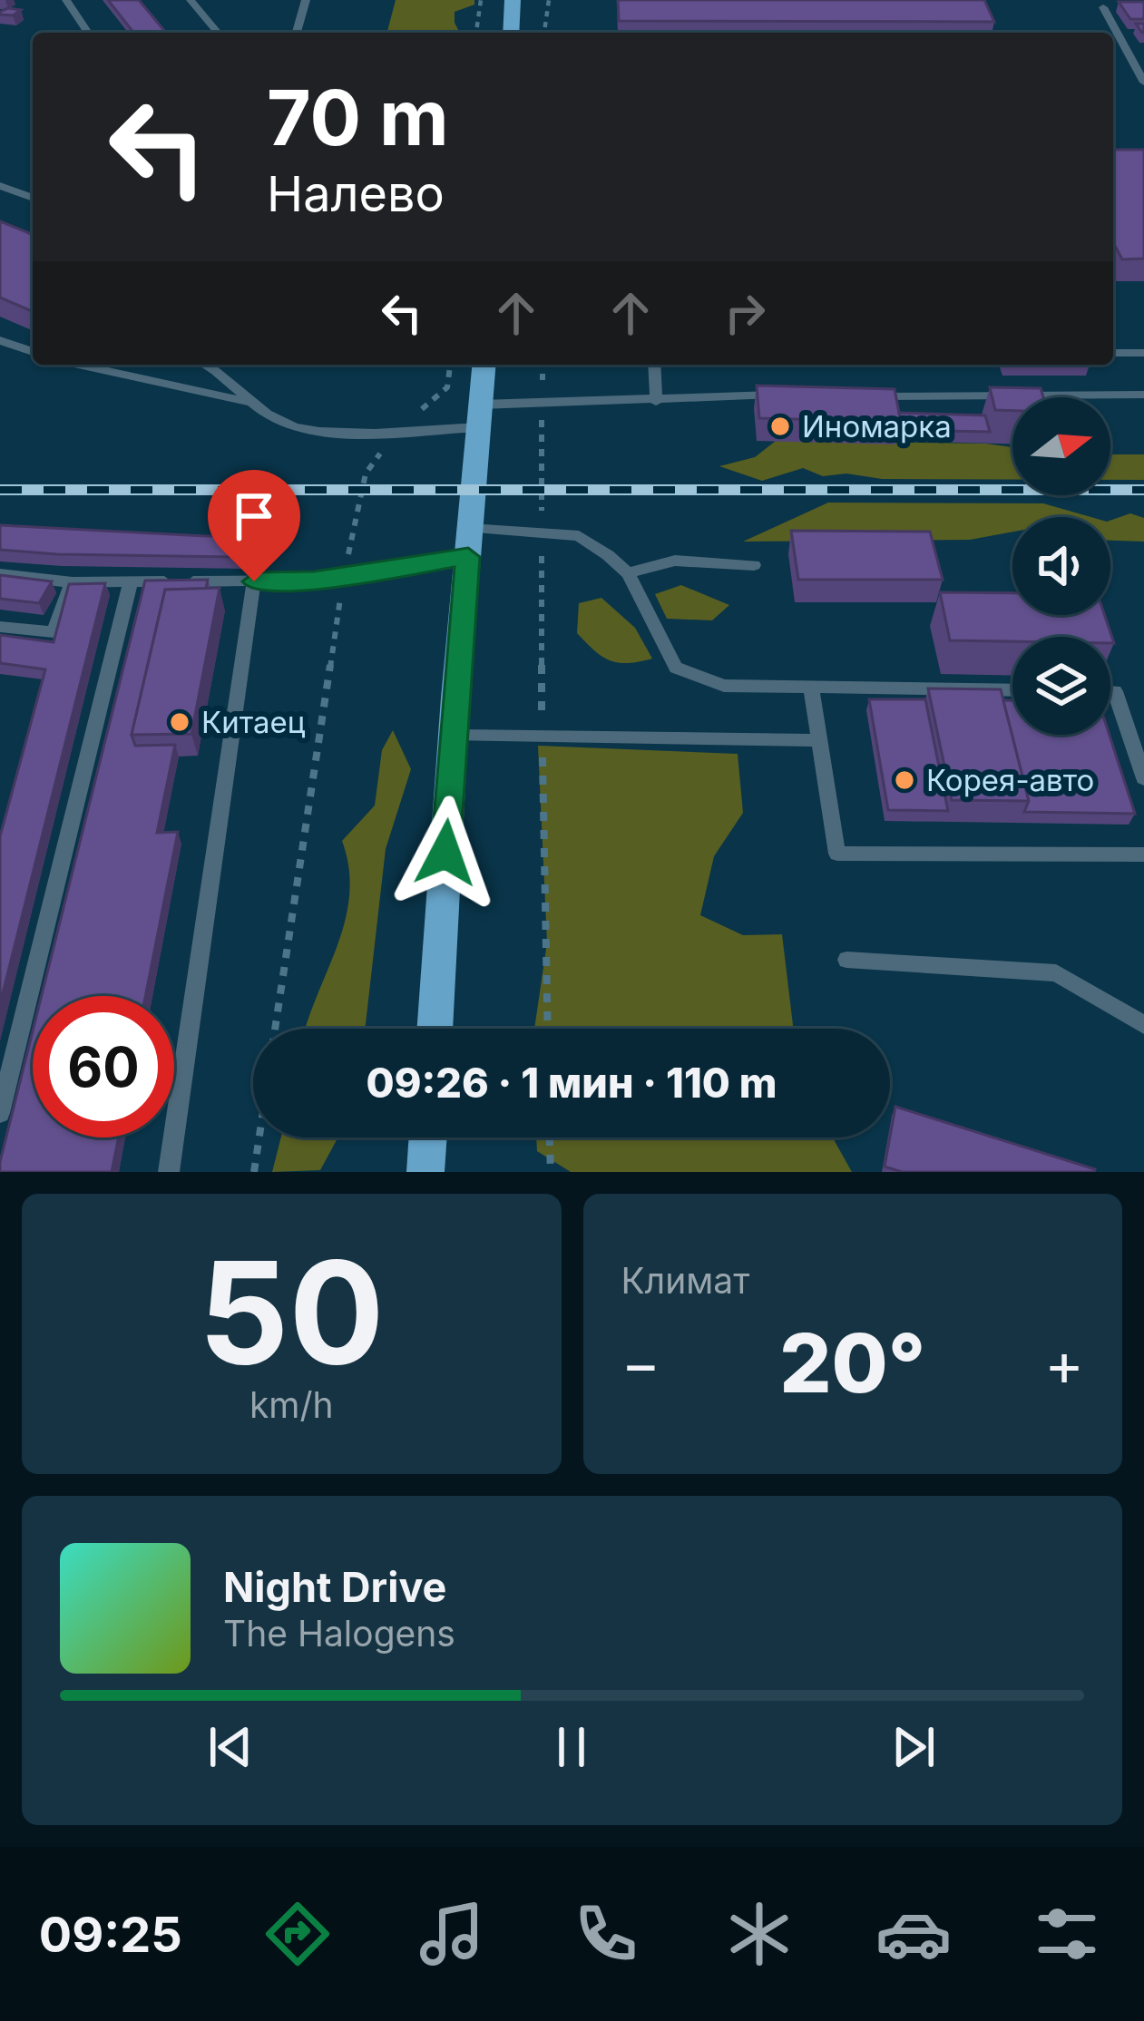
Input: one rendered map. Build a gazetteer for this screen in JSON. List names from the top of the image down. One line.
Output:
{"places":["Иномарка","Китаец","Корея-авто"],"north":"right","page":{"turn":["70 m","Налево"],"limit":"60","trip":"09:26 · 1 мин · 110 m","tile":[["50","km/h"],"Климат"],"heat":["−","20°","+"],"song":["Night Drive","The Halogens"],"tabs":"09:25"}}
